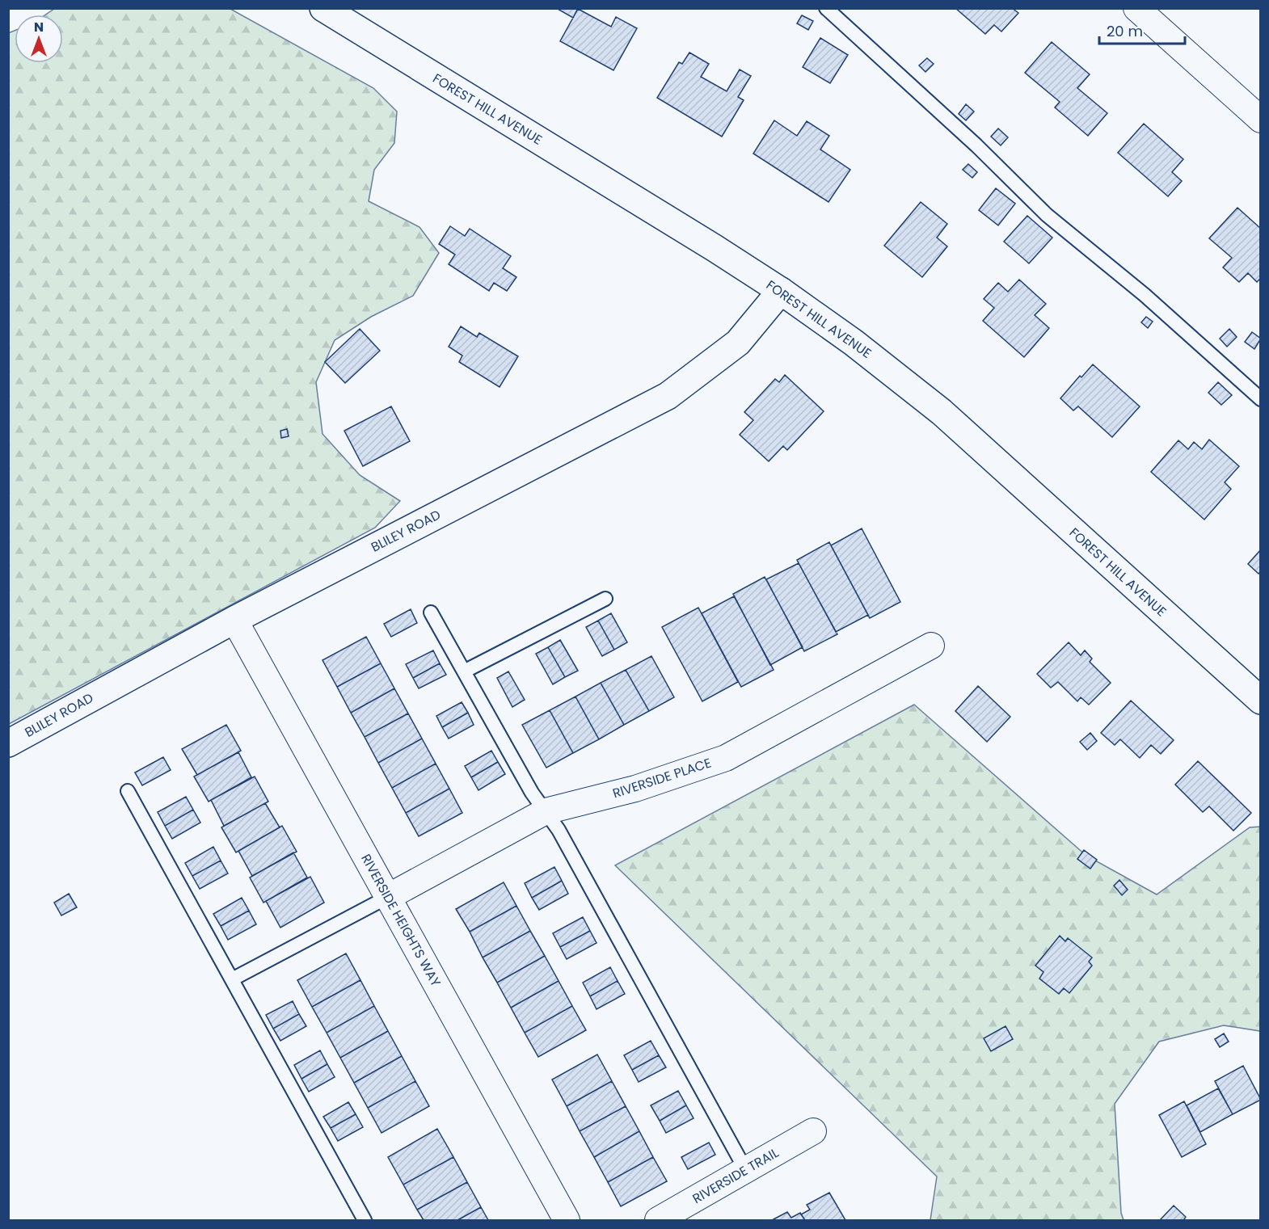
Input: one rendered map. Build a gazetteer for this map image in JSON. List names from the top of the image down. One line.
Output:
{"streets":{"main road":["FOREST HILL AVENUE","BLILEY ROAD"],"street":["RIVERSIDE PLACE","RIVERSIDE HEIGHTS WAY","RIVERSIDE TRAIL"]},"crossings":[["FOREST HILL AVENUE","BLILEY ROAD"],["BLILEY ROAD","RIVERSIDE HEIGHTS WAY"],["RIVERSIDE PLACE","RIVERSIDE HEIGHTS WAY"]],"scale_bar":"20 m","north":"top"}
